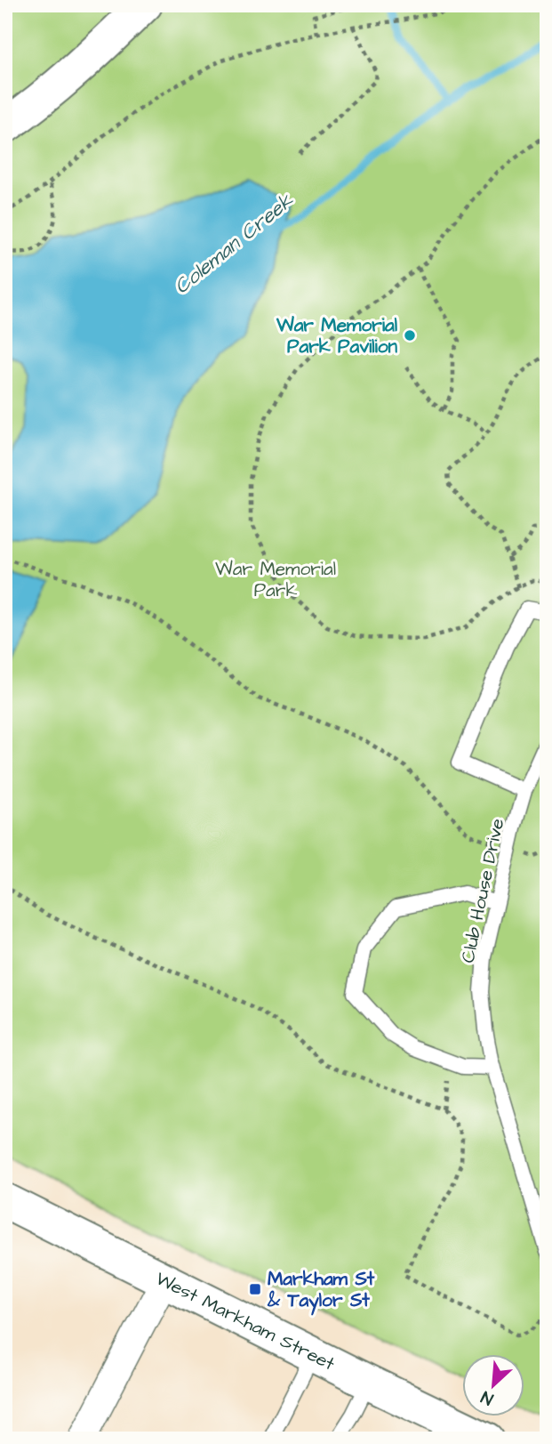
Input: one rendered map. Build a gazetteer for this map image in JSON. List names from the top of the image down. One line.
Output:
{"streets":{"main road":["West Markham Street"],"lane":["Club House Drive"]},"water":["Coleman Creek"],"parks":["War Memorial Park"],"places":{"other":["War Memorial Park Pavilion"],"transit":["Markham St & Taylor St"]},"north":"bottom left"}
